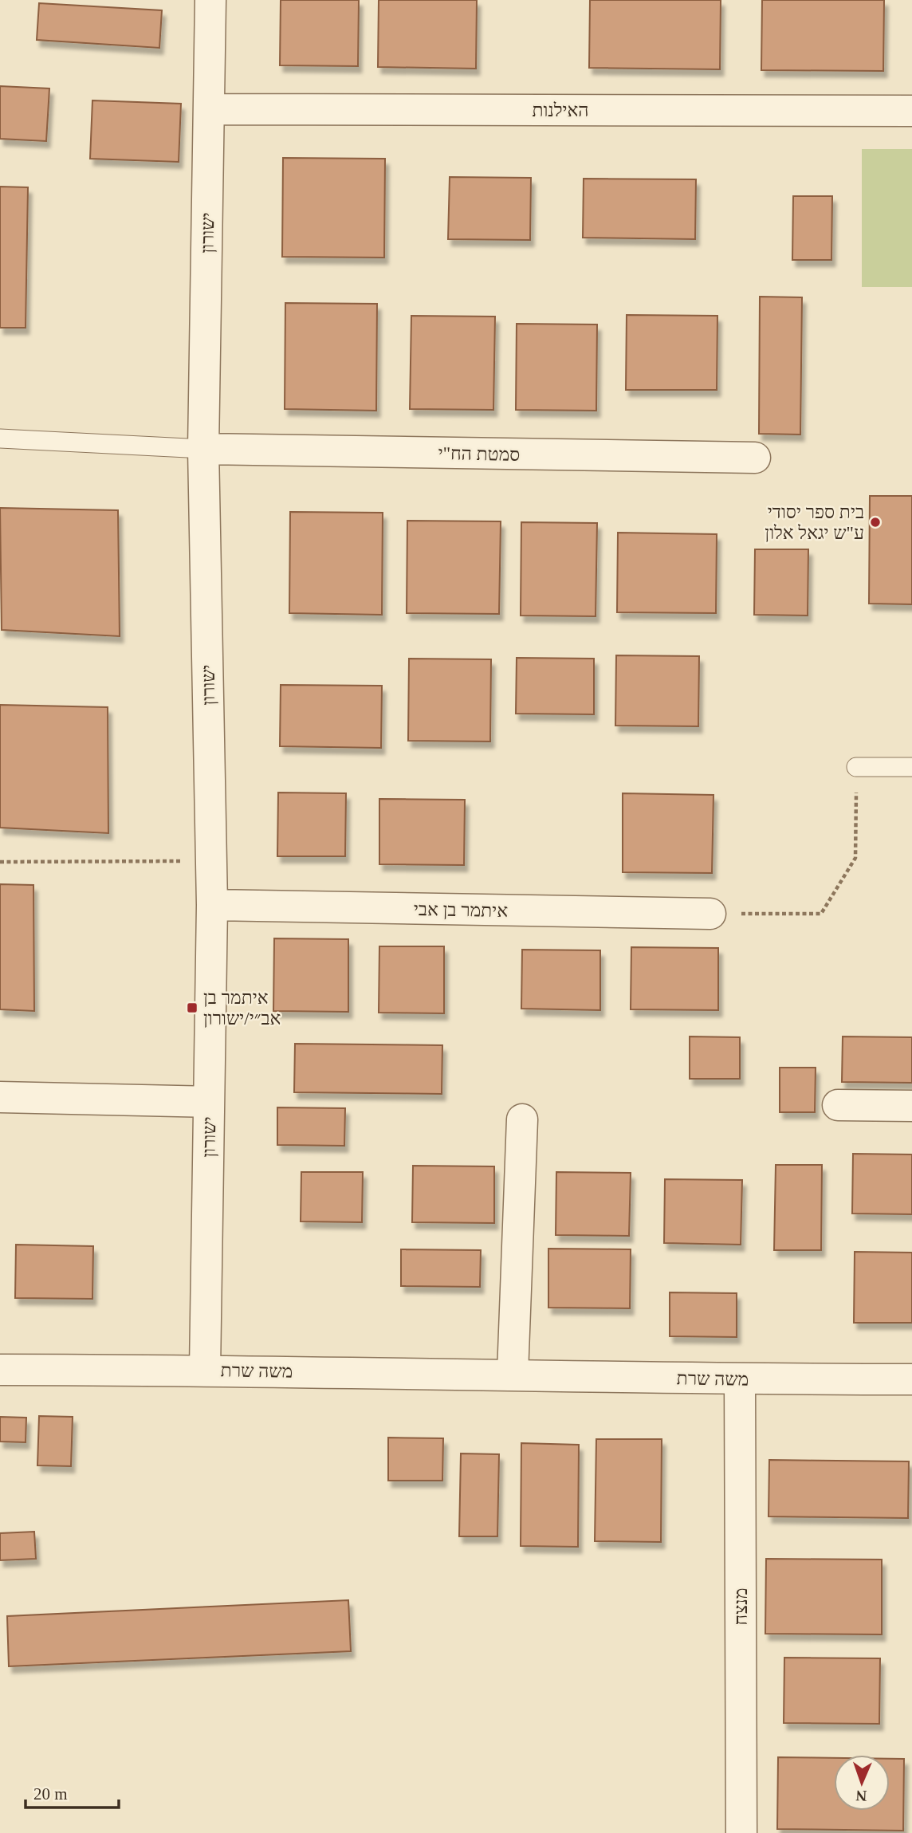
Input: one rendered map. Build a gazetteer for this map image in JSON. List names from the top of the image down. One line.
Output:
{"streets":{"street":["האילנות","ישורון","סמטת הח\"י","איתמר בן אבי","משה שרת","מנצח"]},"crossings":[["האילנות","ישורון"],["ישורון","סמטת הח\"י"],["ישורון","איתמר בן אבי"],["ישורון","משה שרת"],["משה שרת","מנצח"]],"places":{"other":["בית ספר יסודי ע\"ש יגאל אלון"],"transit":["איתמר בן אב״י/ישורון"]},"scale_bar":"20 m","north":"bottom"}
